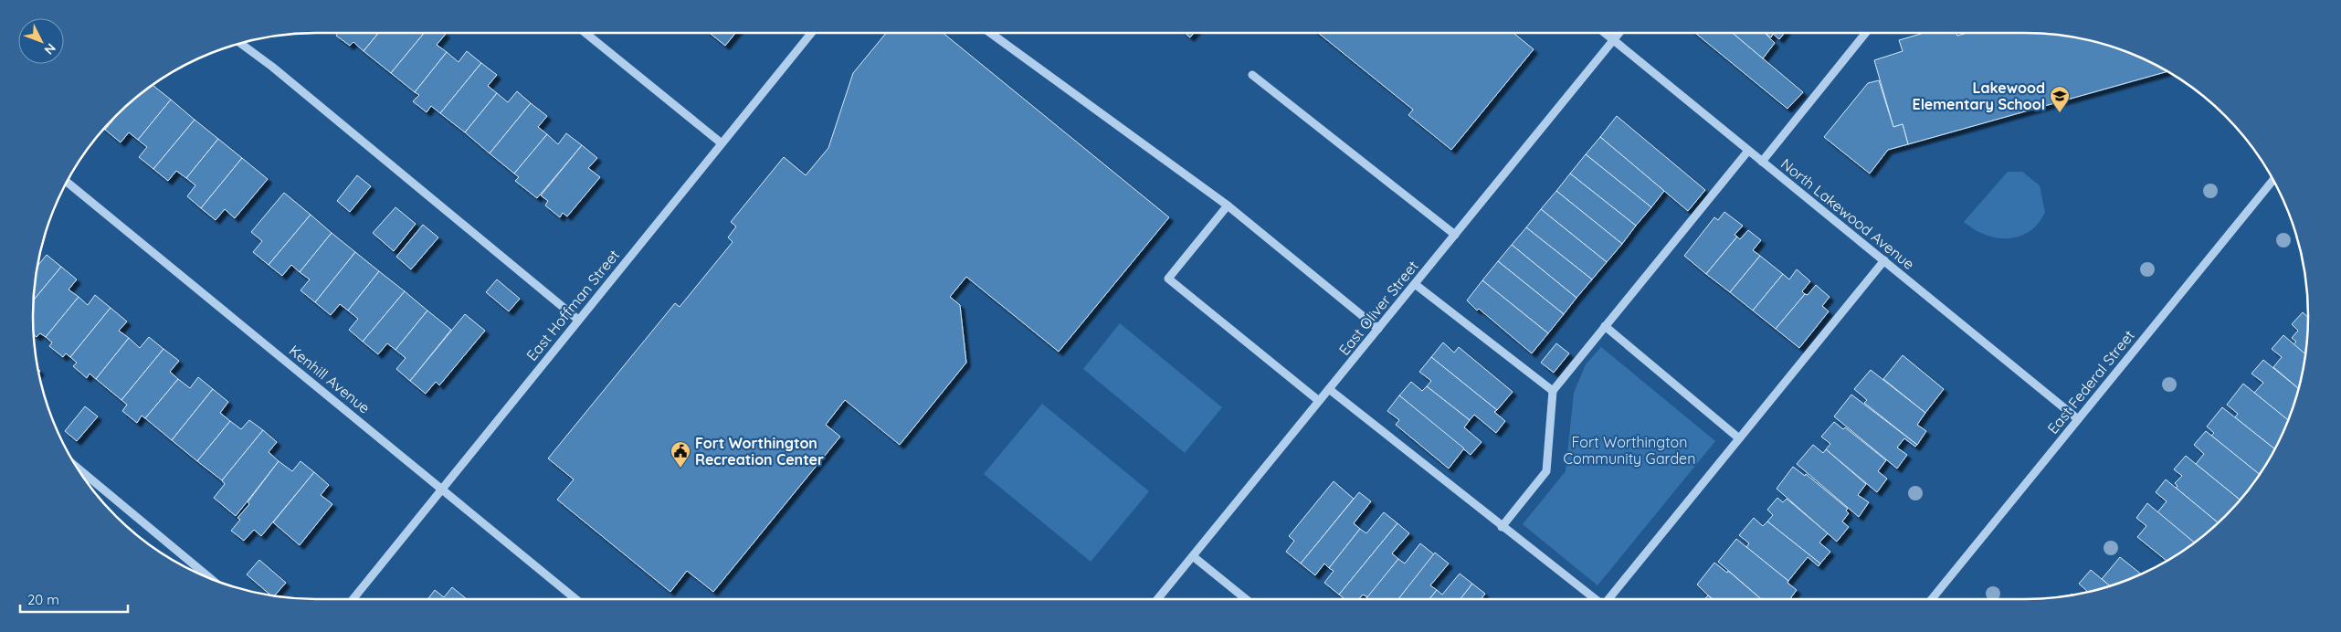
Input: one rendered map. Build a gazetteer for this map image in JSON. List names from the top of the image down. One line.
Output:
{"streets":{"street":["North Lakewood Avenue","East Hoffman Street","East Oliver Street","Kenhill Avenue","East Federal Street"]},"crossings":[["North Lakewood Avenue","East Oliver Street"],["North Lakewood Avenue","East Federal Street"],["East Hoffman Street","Kenhill Avenue"]],"parks":["Fort Worthington Community Garden"],"places":{"school or university":["Lakewood Elementary School"],"public building":["Fort Worthington Recreation Center"]},"scale_bar":"20 m","north":"bottom right"}
